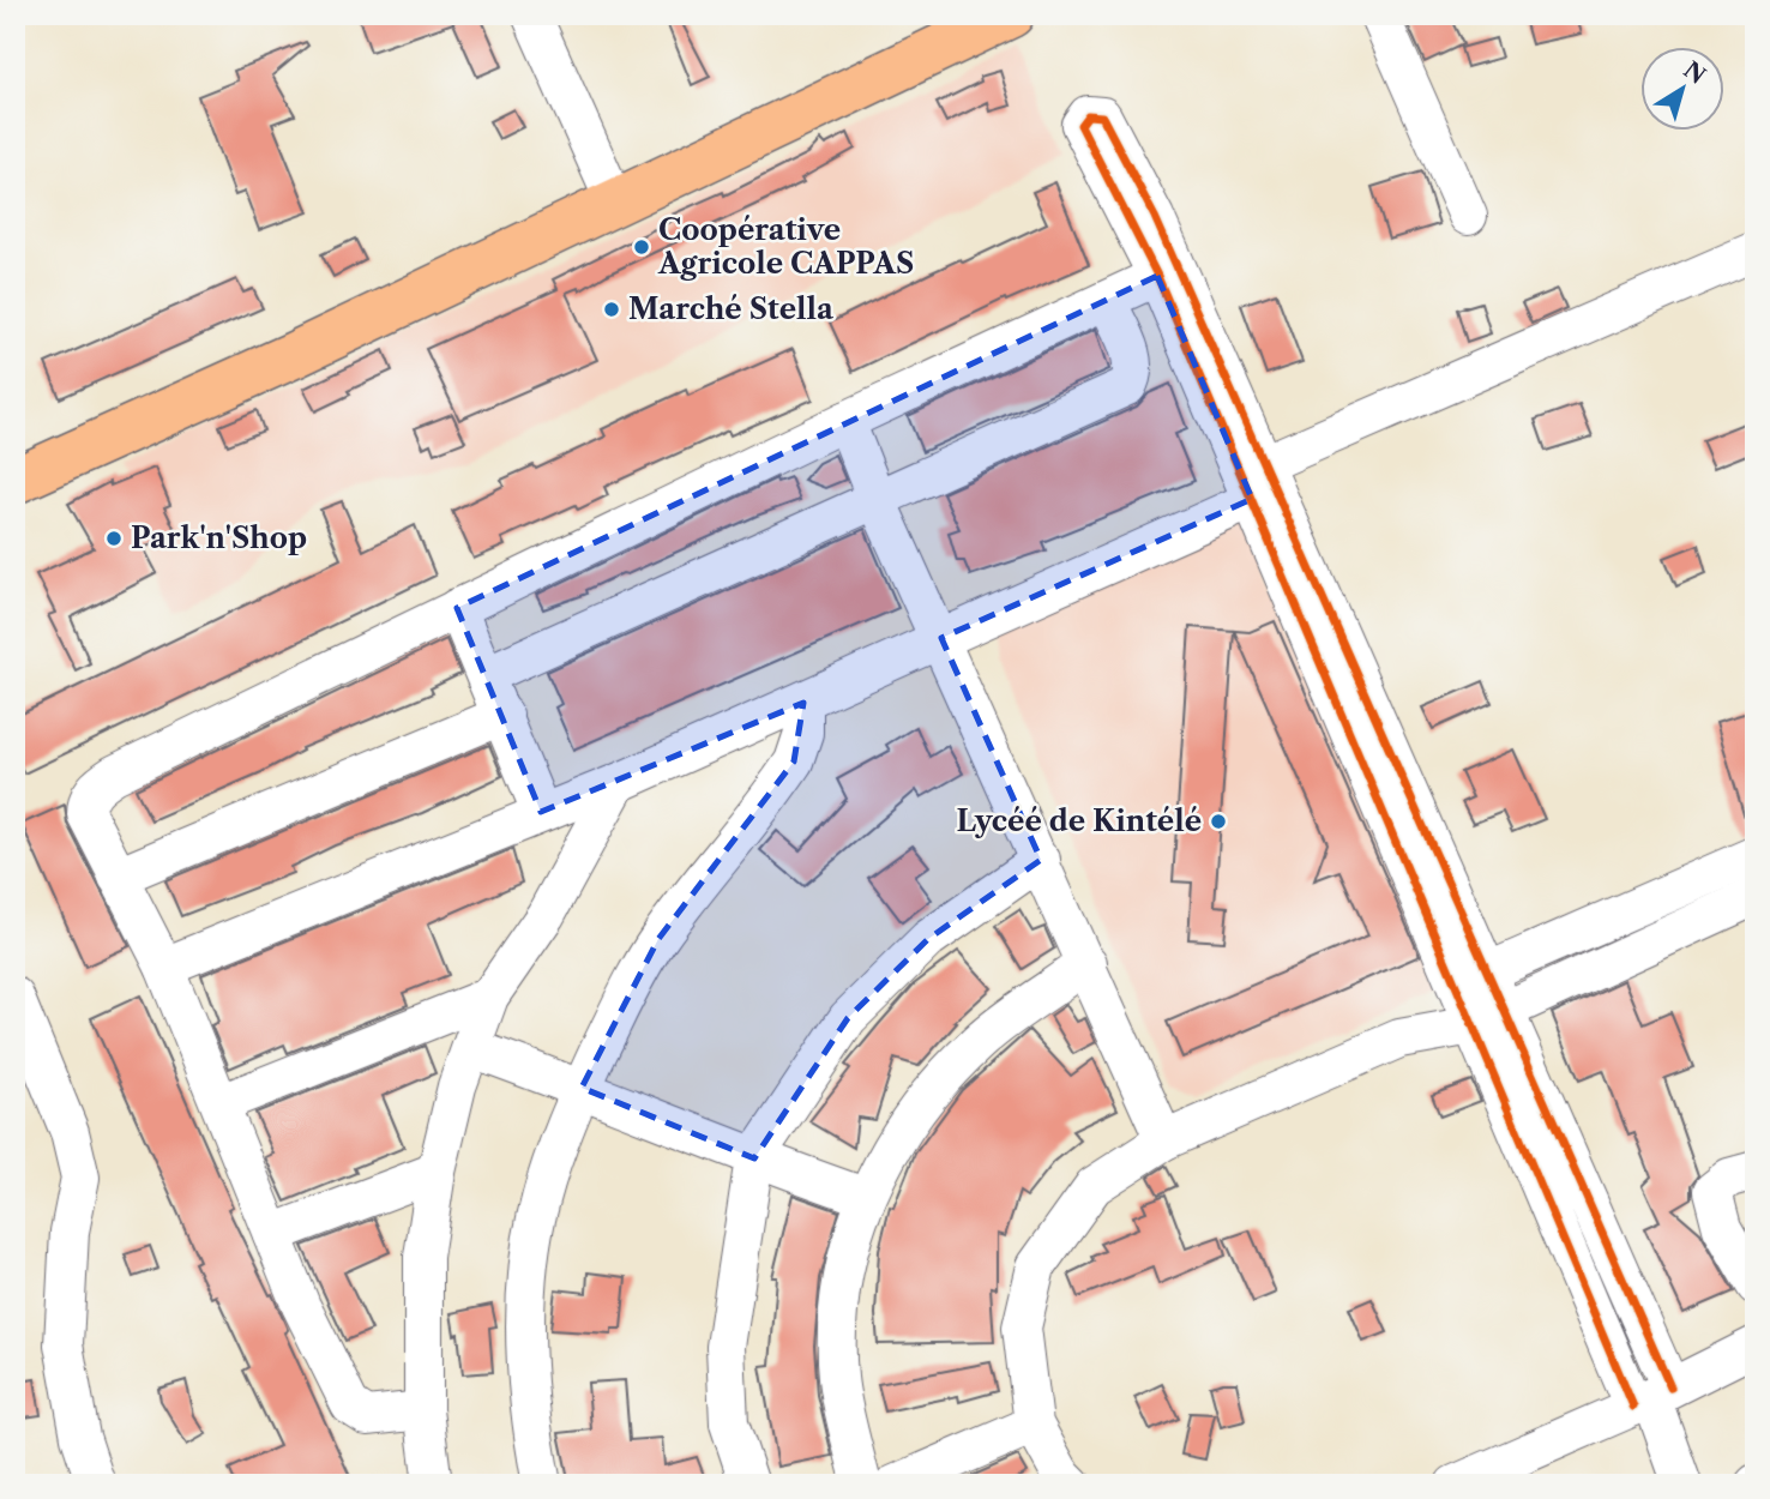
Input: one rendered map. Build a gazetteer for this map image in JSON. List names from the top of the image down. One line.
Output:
{"places":["Coopérative Agricole CAPPAS","Marché Stella","Park'n'Shop","Lycéé de Kintélé"],"north":"top right"}
